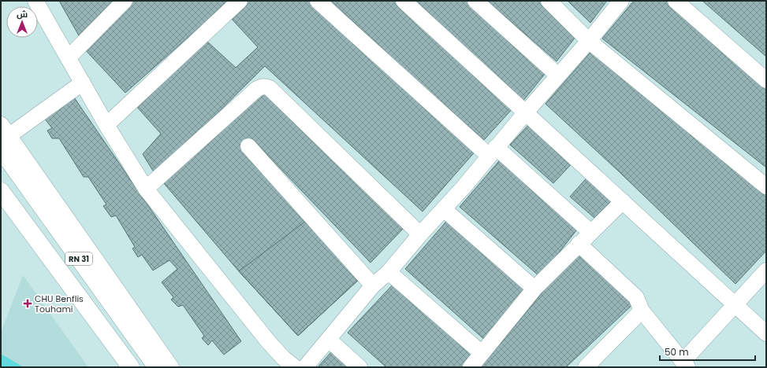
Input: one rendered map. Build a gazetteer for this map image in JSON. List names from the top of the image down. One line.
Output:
{"streets":{"main road":["RN 31"]},"places":{"health":["CHU Benflis Touhami"]},"scale_bar":"50 m","north":"top"}
